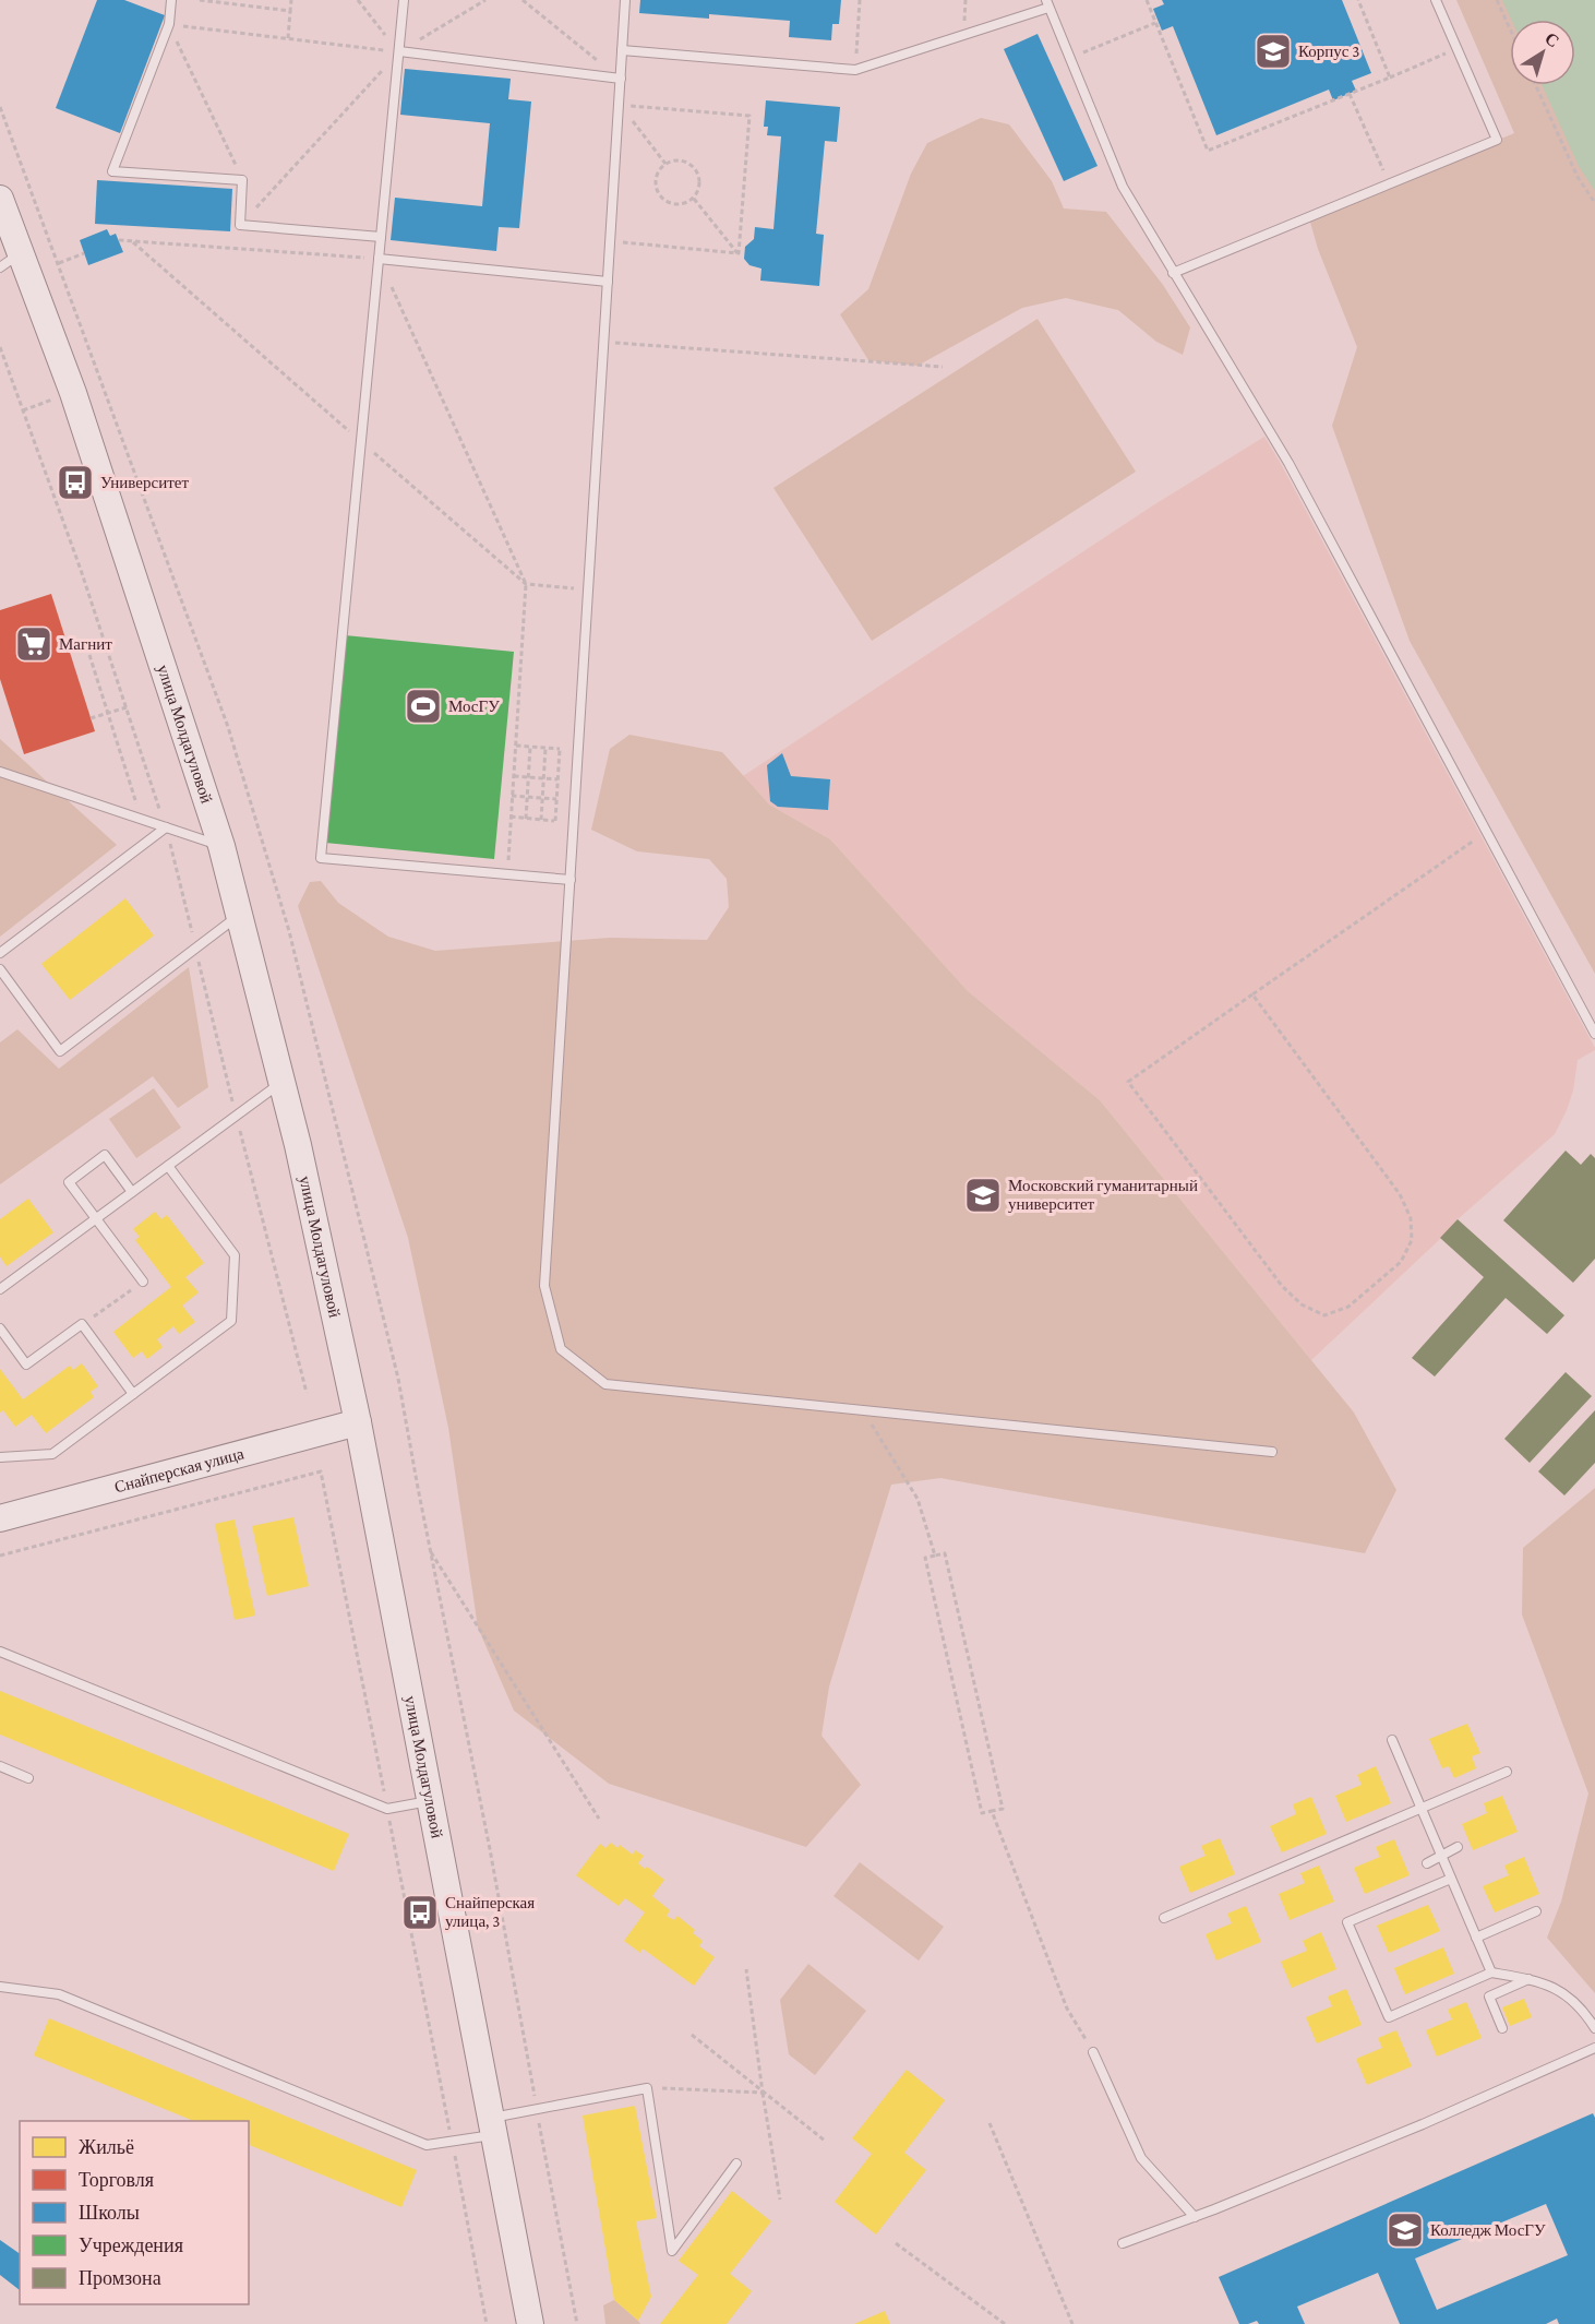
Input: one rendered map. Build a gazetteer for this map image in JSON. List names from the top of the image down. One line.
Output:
{"streets":{"street":["улица Молдагуловой","Снайперская улица"]},"crossings":[["улица Молдагуловой","Снайперская улица"]],"places":{"school or university":["Корпус 3","Московский гуманитарный университет","Колледж МосГУ"],"bus stop":["Университет","Снайперская улица, 3"],"supermarket":["Магнит"],"sports":["МосГУ"]},"legend":["Жильё","Торговля","Школы","Учреждения","Промзона"],"north":"top right"}
